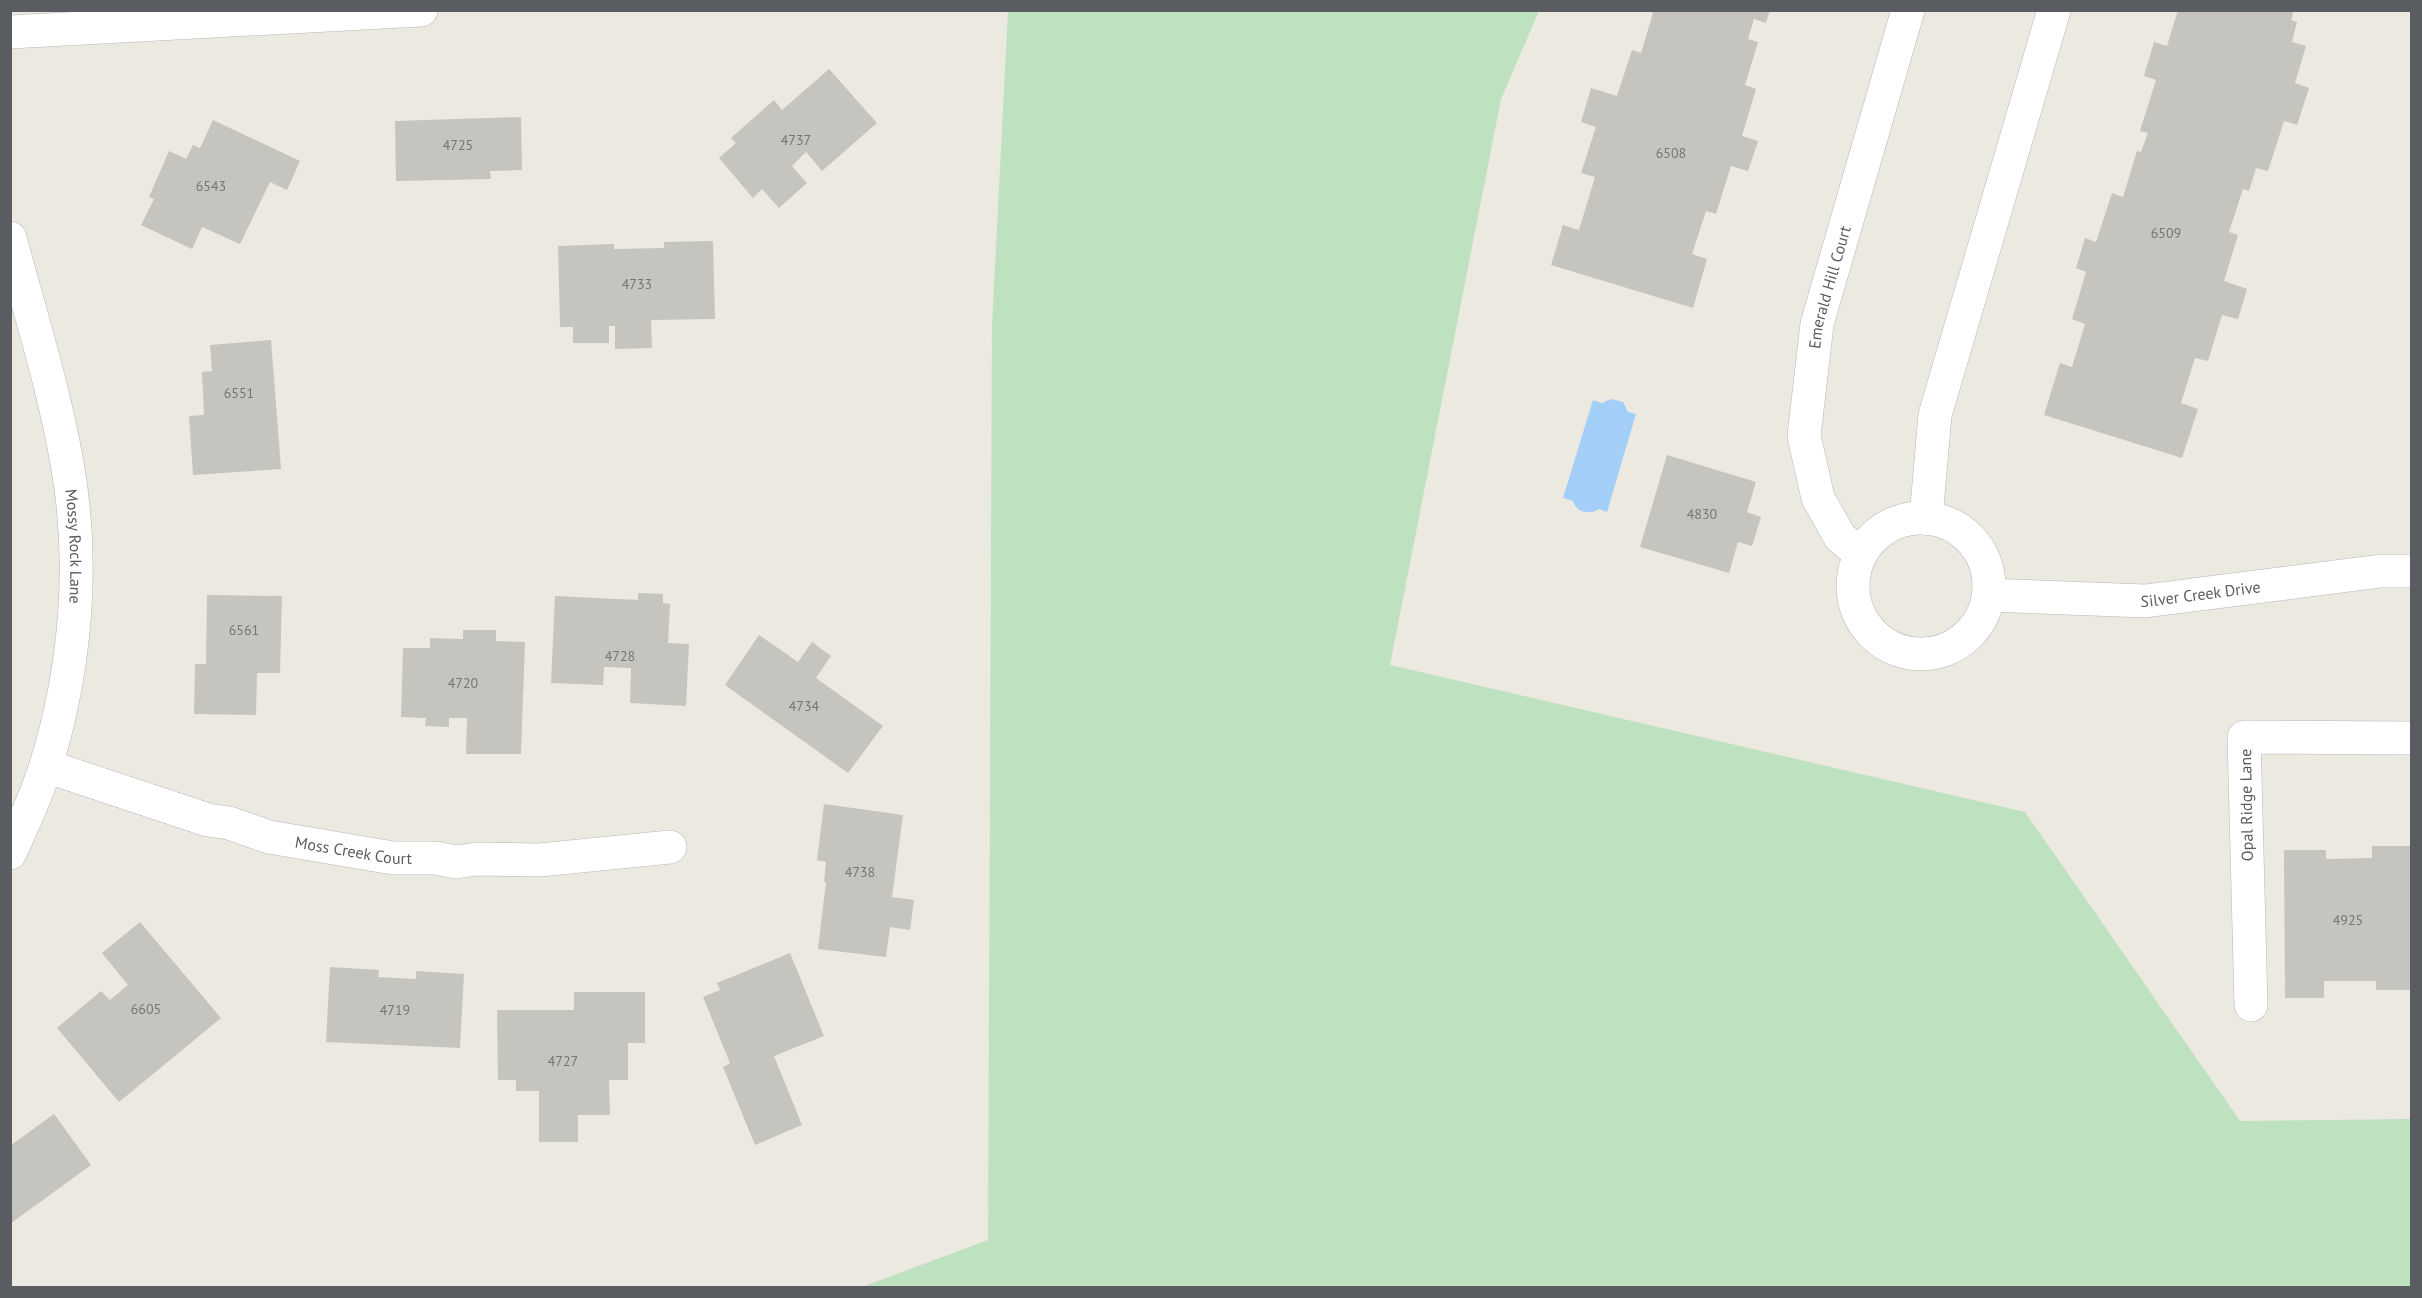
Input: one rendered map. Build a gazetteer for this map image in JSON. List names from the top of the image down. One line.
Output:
{"streets":{"street":["Emerald Hill Court","Mossy Rock Lane","Silver Creek Drive","Opal Ridge Lane","Moss Creek Court"]},"crossings":[["Emerald Hill Court","Silver Creek Drive"],["Mossy Rock Lane","Moss Creek Court"]],"house_numbers":["4737","4725","6508","6543","6509","4733","6551","4830","6561","4728","4720","4734","4738","4925","6605","4719","4727"]}
